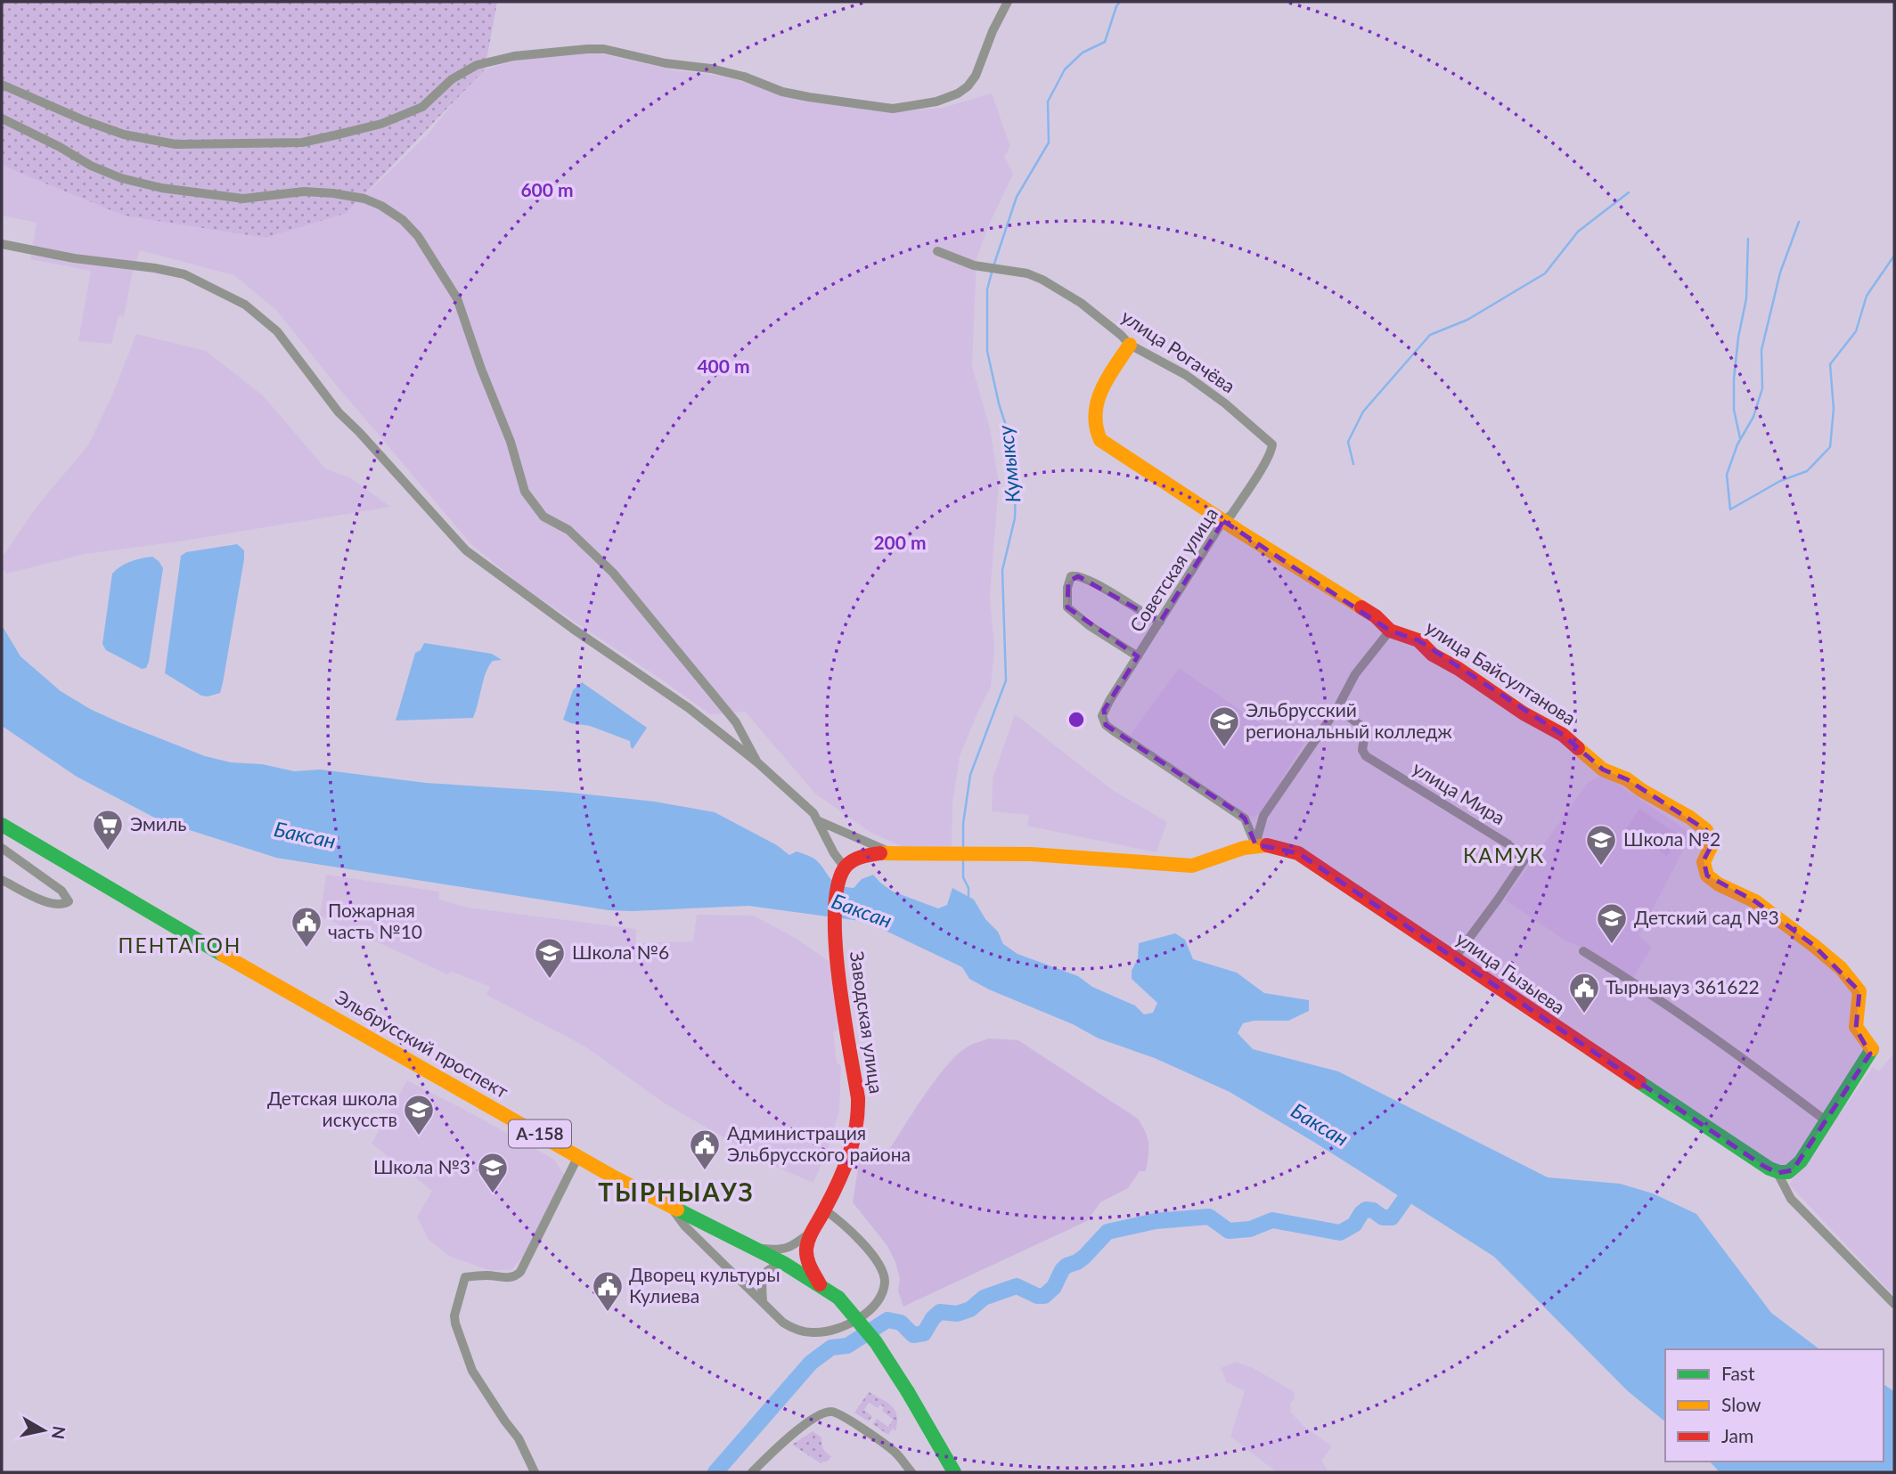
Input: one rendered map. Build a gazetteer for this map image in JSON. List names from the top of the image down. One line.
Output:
{"streets":{"street":["улица Рогачёва","Советская улица","улица Байсултанова","улица Мира","улица Гызыева","Заводская улица","Эльбрусский проспект","А-158"]},"crossings":[["улица Рогачёва","Советская улица"],["улица Рогачёва","улица Байсултанова"],["Советская улица","улица Байсултанова"],["Советская улица","улица Гызыева"],["улица Мира","улица Гызыева"]],"districts":["КАМУК","ПЕНТАГОН","ТЫРНЫАУЗ"],"water":["Кумыксу","Баксан"],"places":{"school or university":["Эльбрусский региональный колледж","Школа №2","Детский сад №3","Школа №6","Детская школа искусств","Школа №3"],"supermarket":["Эмиль"],"public building":["Пожарная часть №10","Тырныауз 361622","Администрация Эльбрусского района","Дворец культуры Кулиева"]},"legend":["Fast","Slow","Jam"],"north":"right","rings":["600 m","400 m","200 m"]}
